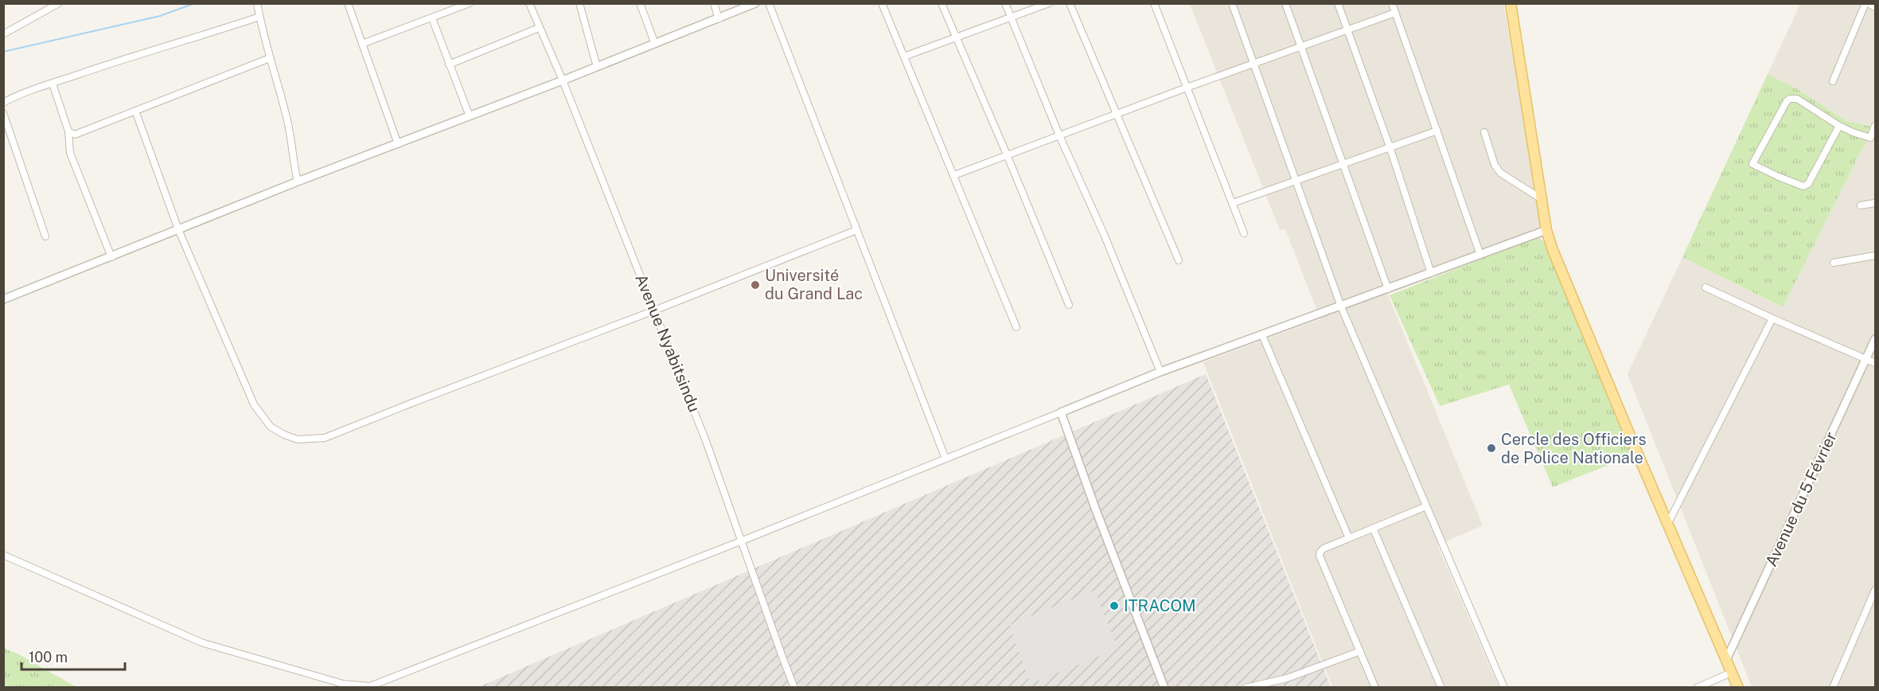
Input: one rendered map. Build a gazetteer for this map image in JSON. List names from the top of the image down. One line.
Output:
{"streets":{"street":["Avenue Nyabitsindu","Avenue du 5 Février"]},"places":["Université du Grand Lac","Cercle des Officiers de Police Nationale","ITRACOM"],"scale_bar":"100 m"}
